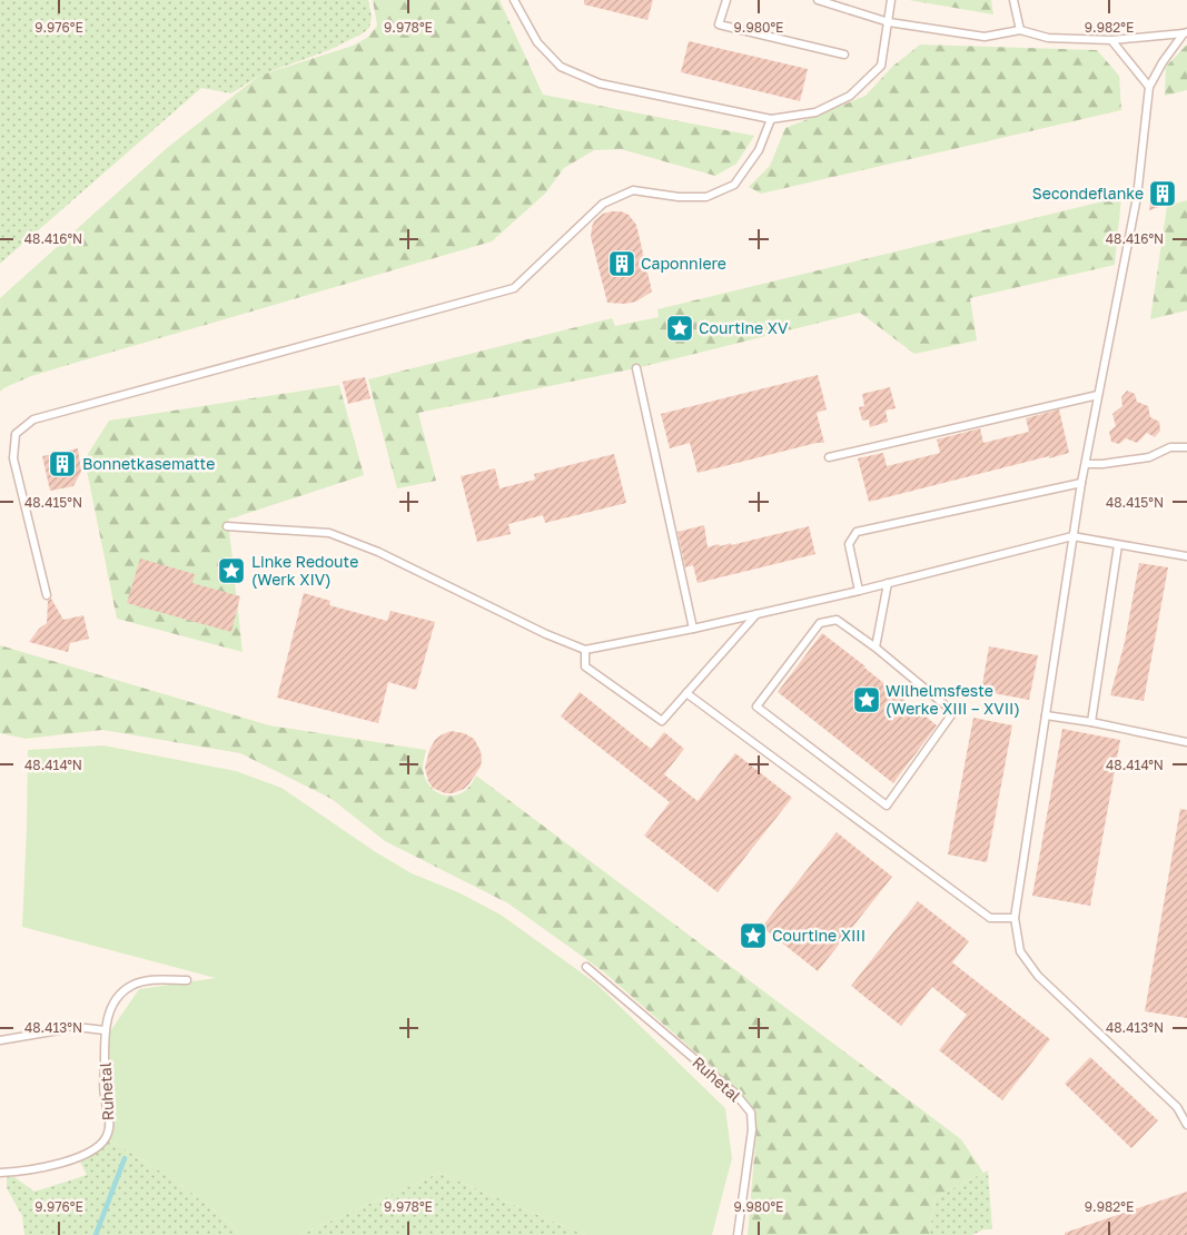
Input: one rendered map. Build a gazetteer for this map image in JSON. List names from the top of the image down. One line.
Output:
{"streets":{"lane":["Ruhetal"]},"places":{"building":["Secondeflanke","Caponniere","Bonnetkasematte"],"place":["Courtine XV","Linke Redoute (Werk XIV)","Wilhelmsfeste (Werke XIII – XVII)","Courtine XIII"]},"coordinates":["9.976°E","9.978°E","9.980°E","9.982°E","48.416°N","48.415°N","48.414°N","48.413°N"]}
